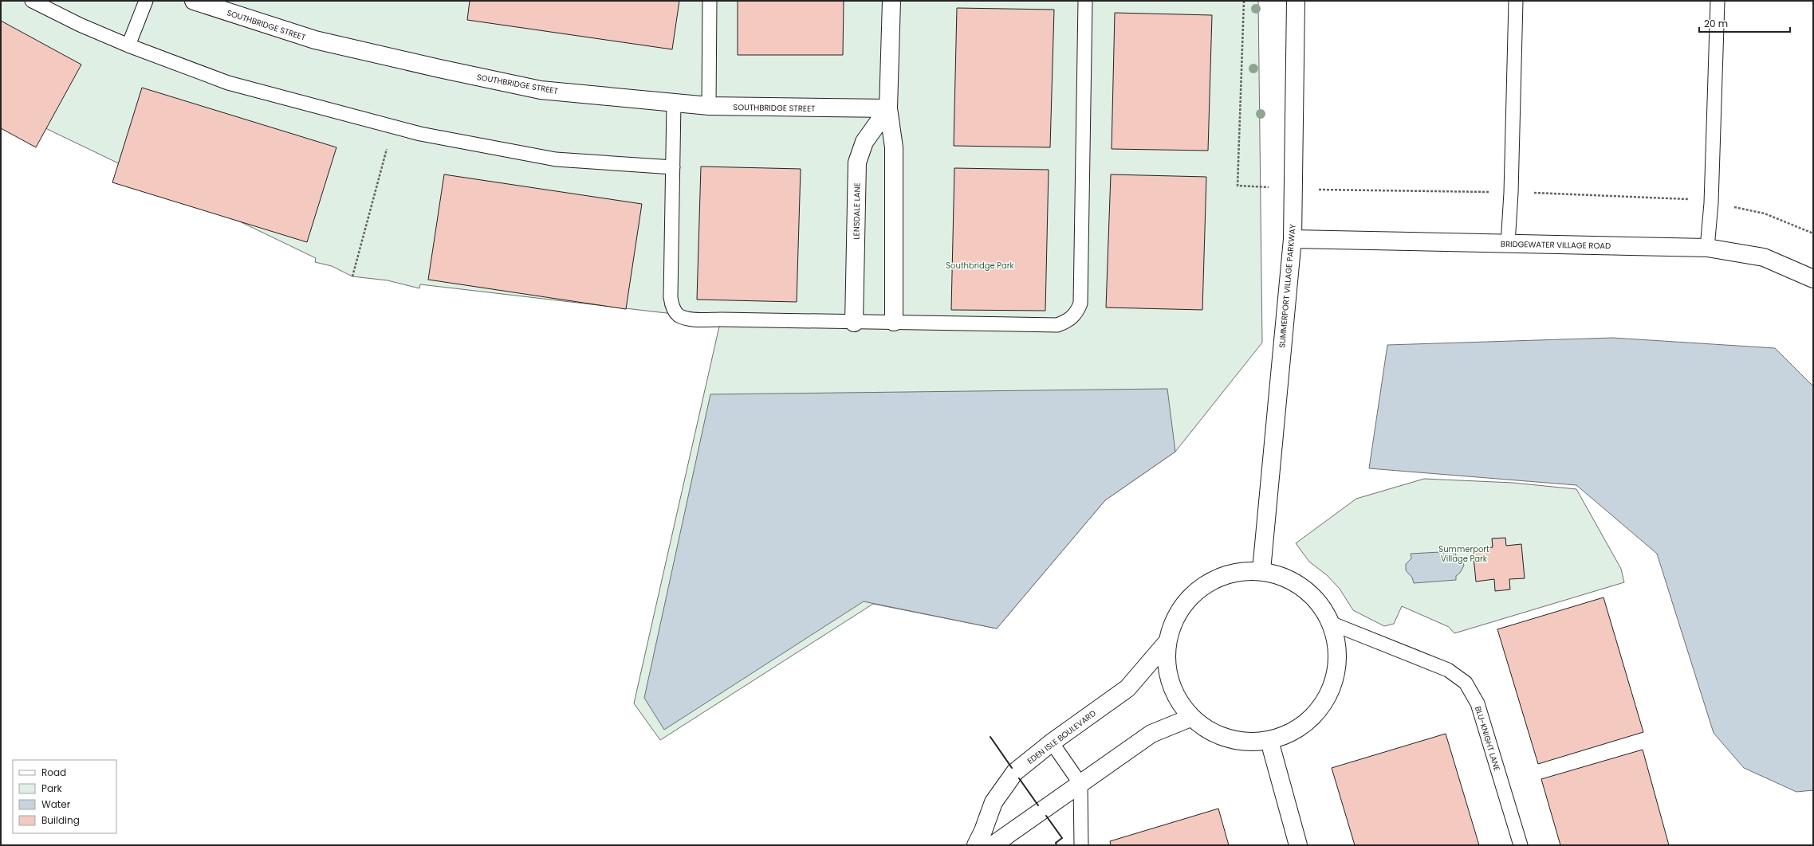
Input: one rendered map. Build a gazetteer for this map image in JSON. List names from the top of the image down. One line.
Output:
{"streets":{"street":["SOUTHBRIDGE STREET","LENSDALE LANE","BRIDGEWATER VILLAGE ROAD","SUMMERPORT VILLAGE PARKWAY","EDEN ISLE BOULEVARD"],"lane":["BLU-KNIGHT LANE"]},"crossings":[["SOUTHBRIDGE STREET","LENSDALE LANE"],["BRIDGEWATER VILLAGE ROAD","SUMMERPORT VILLAGE PARKWAY"]],"parks":["Southbridge Park","Summerport Village Park"],"legend":["Road","Park","Water","Building"],"scale_bar":"20 m"}
